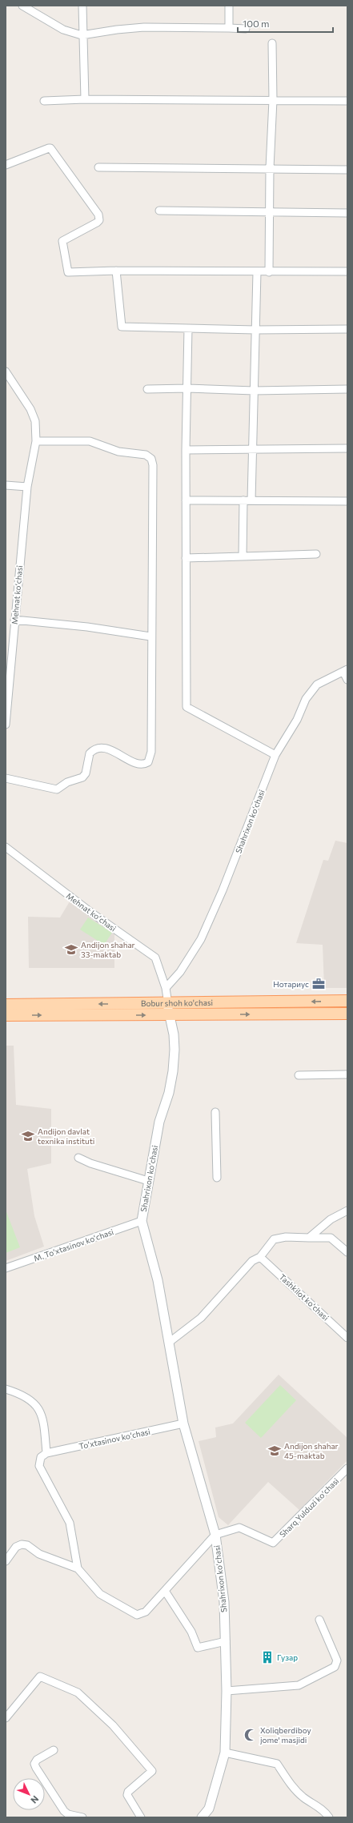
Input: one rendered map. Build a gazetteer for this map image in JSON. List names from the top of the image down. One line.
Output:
{"streets":{"main road":["Bobur shoh ko'chasi"],"street":["Mehnat koʻchasi","Shahrixon koʻchasi","M. Toʻxtasinov koʻchasi","Tashkilot koʻchasi","Toʻxtasinov koʻchasi","Sharq Yulduzi koʻchasi"]},"crossings":[["Mehnat koʻchasi","Shahrixon koʻchasi"],["Mehnat koʻchasi","Bobur shoh ko'chasi"],["Shahrixon koʻchasi","Bobur shoh ko'chasi"],["Shahrixon koʻchasi","M. Toʻxtasinov koʻchasi"],["Shahrixon koʻchasi","Toʻxtasinov koʻchasi"],["Shahrixon koʻchasi","Sharq Yulduzi koʻchasi"]],"places":{"school or university":["Andijon shahar 33-maktab","Andijon davlat texnika instituti","Andijon shahar 45-maktab"],"office":["Нотариус"],"building":["Гузар"],"mosque":["Xoliqberdiboy jome' masjidi"]},"scale_bar":"100 m","north":"bottom right"}
